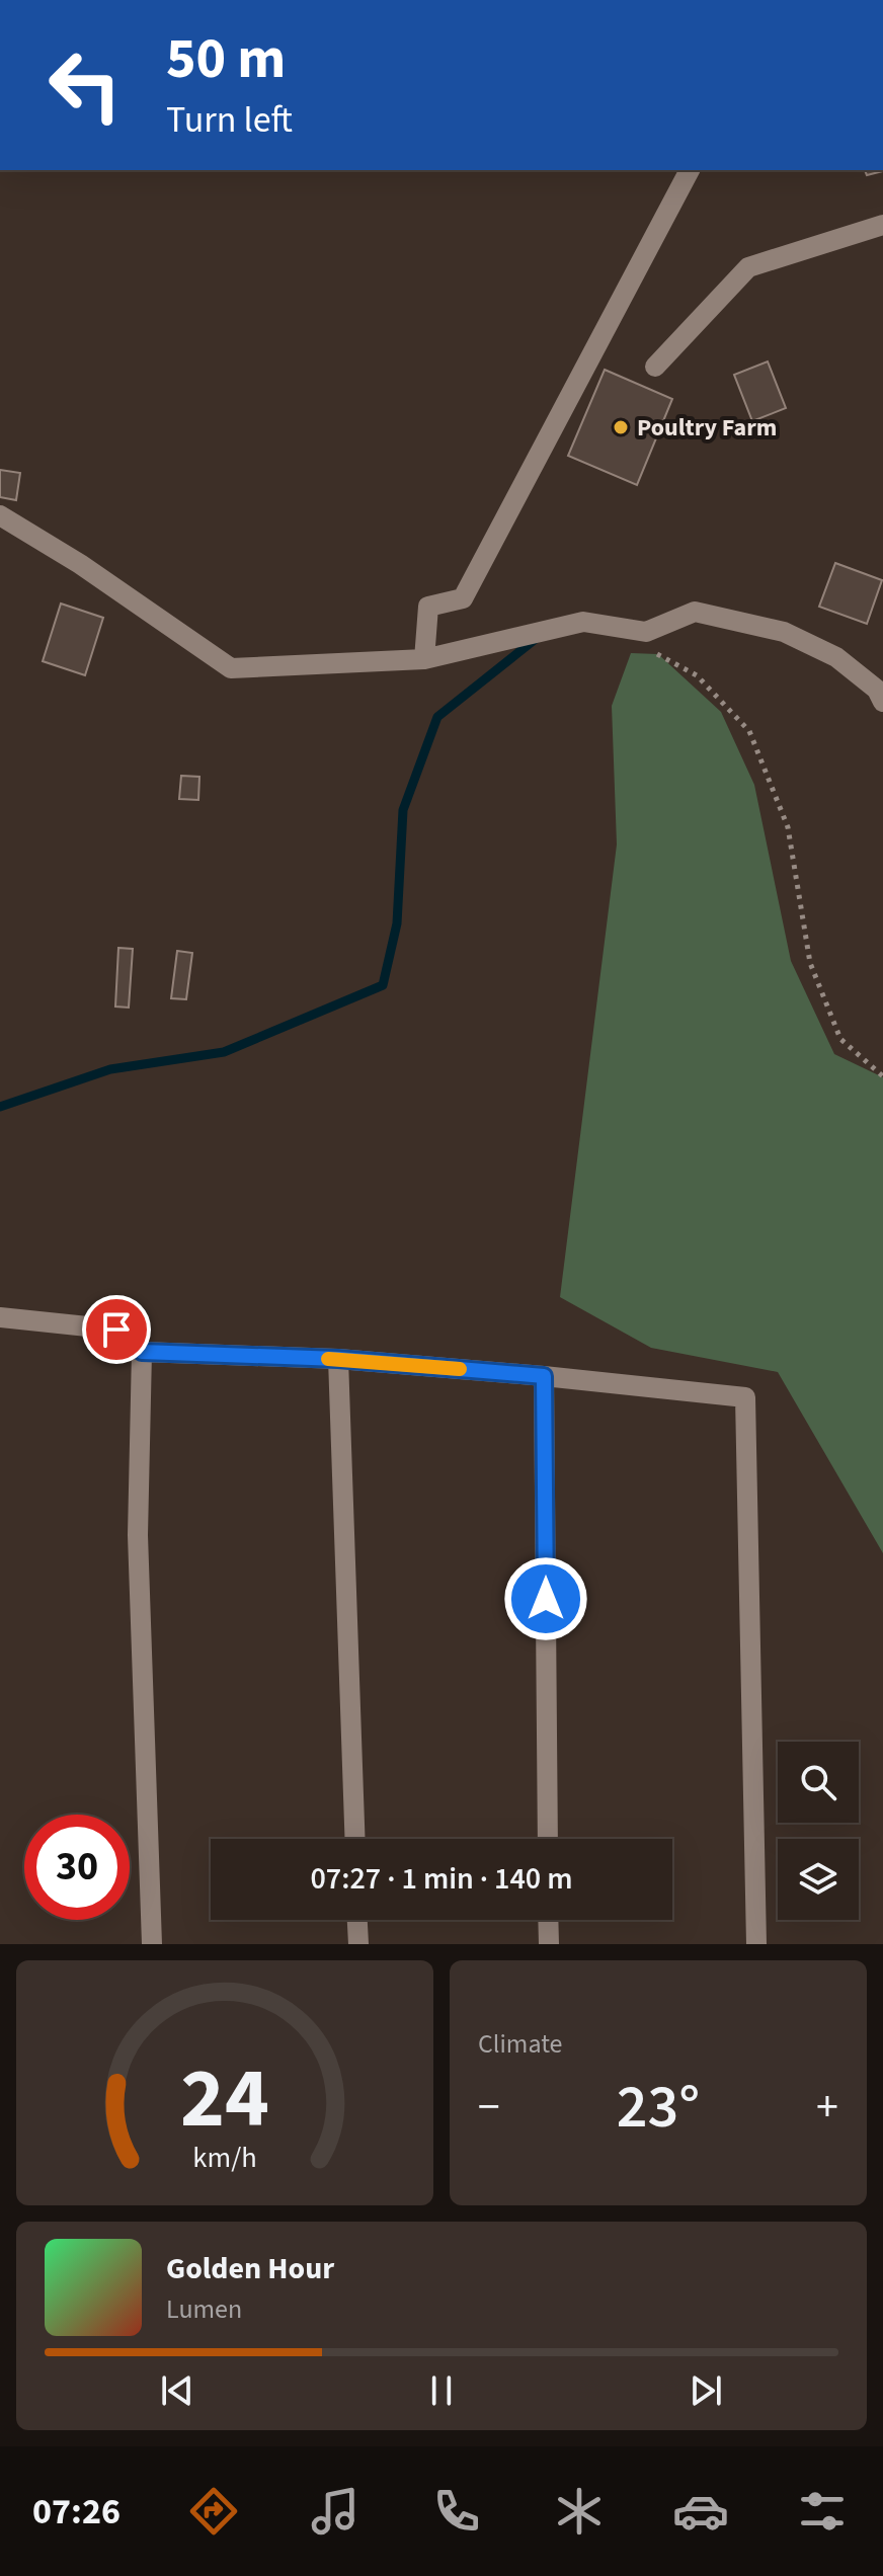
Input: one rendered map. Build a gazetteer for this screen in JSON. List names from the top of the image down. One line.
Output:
{"places":["Poultry Farm"],"page":{"turn":["50 m","Turn left"],"limit":"30","trip":"07:27 · 1 min · 140 m","tile":"Climate","heat":["−","23°","+"],"song":["Golden Hour","Lumen"],"tabs":"07:26","gauge":["24","km/h"]}}
